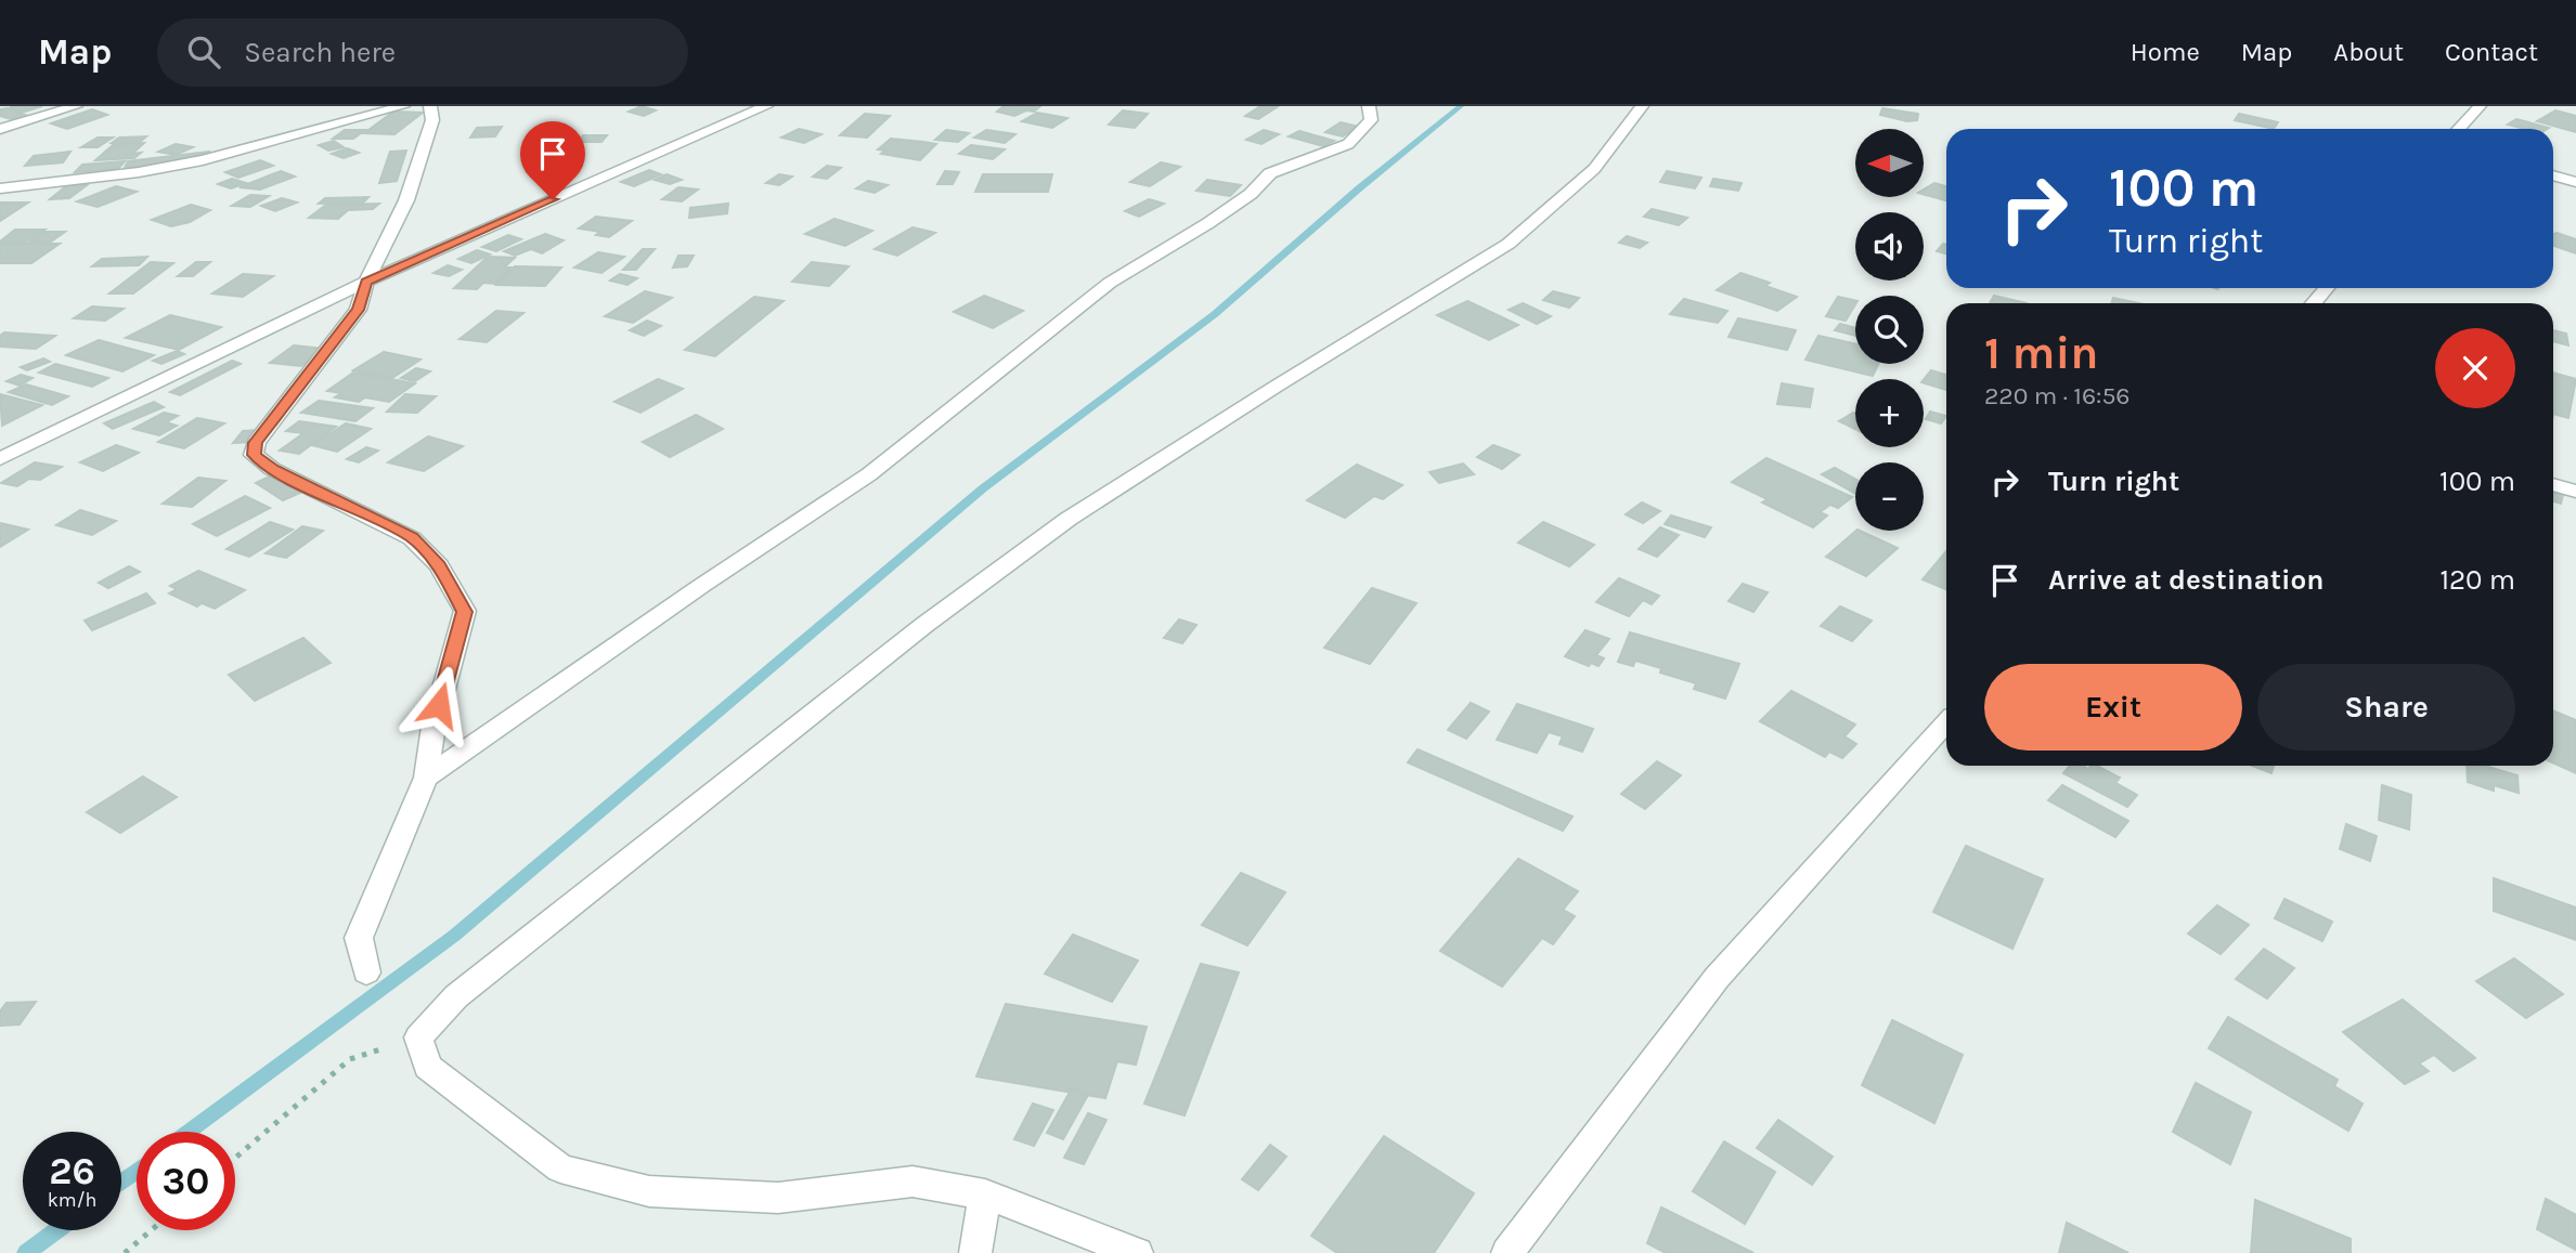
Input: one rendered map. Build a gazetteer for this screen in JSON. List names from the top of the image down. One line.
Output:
{"north":"left","page":{"header":"Map","search":"Search here","nav":["Home","Map","About","Contact"],"map_buttons":["+","−"],"turn":["100 m","Turn right"],"heading":["1 min","220 m · 16:56"],"list":[{"name":"Turn right","value":"100 m"},{"name":"Arrive at destination","value":"120 m"}],"buttons":["Exit","Share"],"speed":"26 km/h","limit":"30"}}
